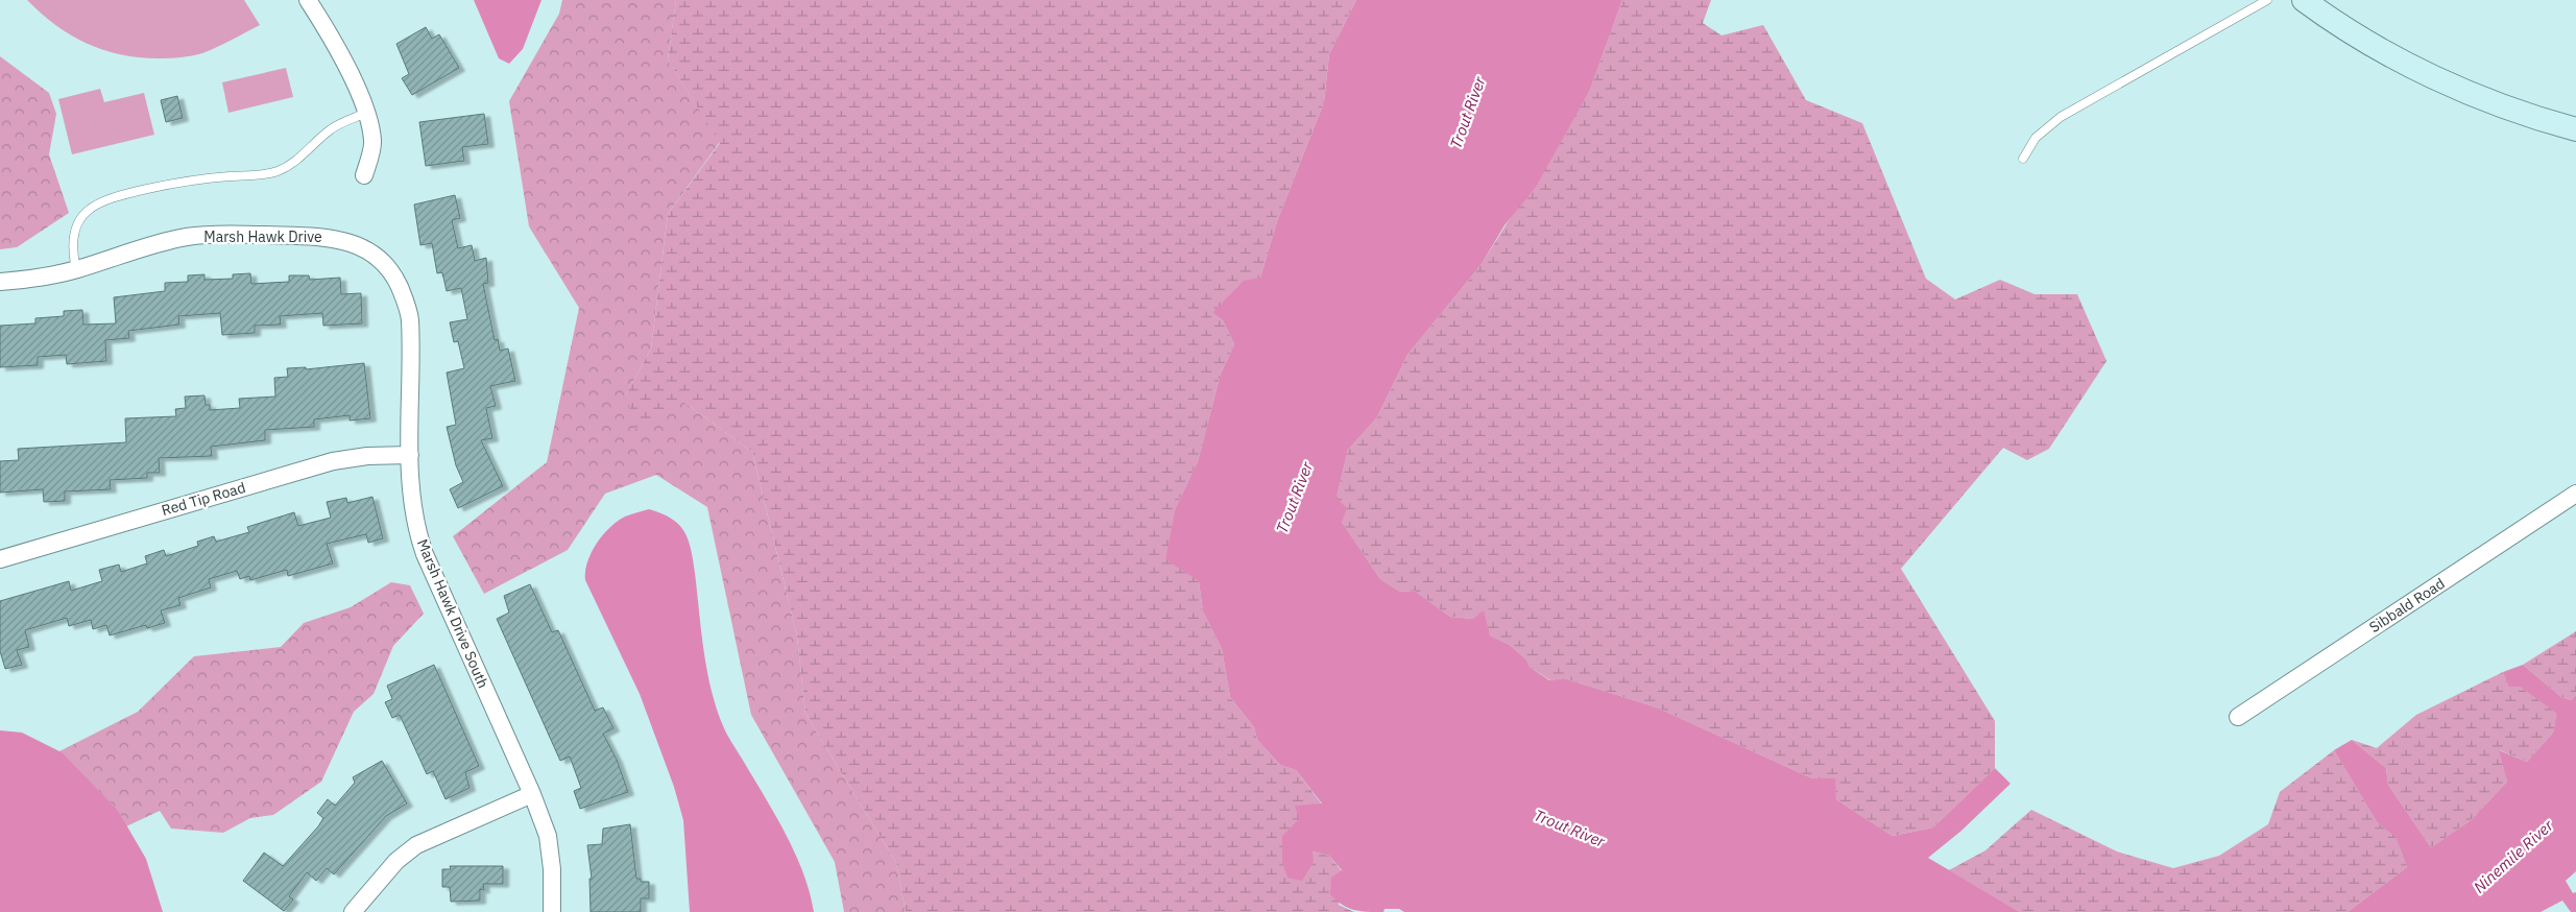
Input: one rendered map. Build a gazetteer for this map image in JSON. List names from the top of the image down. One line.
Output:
{"streets":{"street":["Marsh Hawk Drive","Red Tip Road","Sibbald Road","Marsh Hawk Drive South"]},"crossings":[["Marsh Hawk Drive","Marsh Hawk Drive South"],["Red Tip Road","Marsh Hawk Drive South"]],"water":["Trout River","Ninemile River"]}
